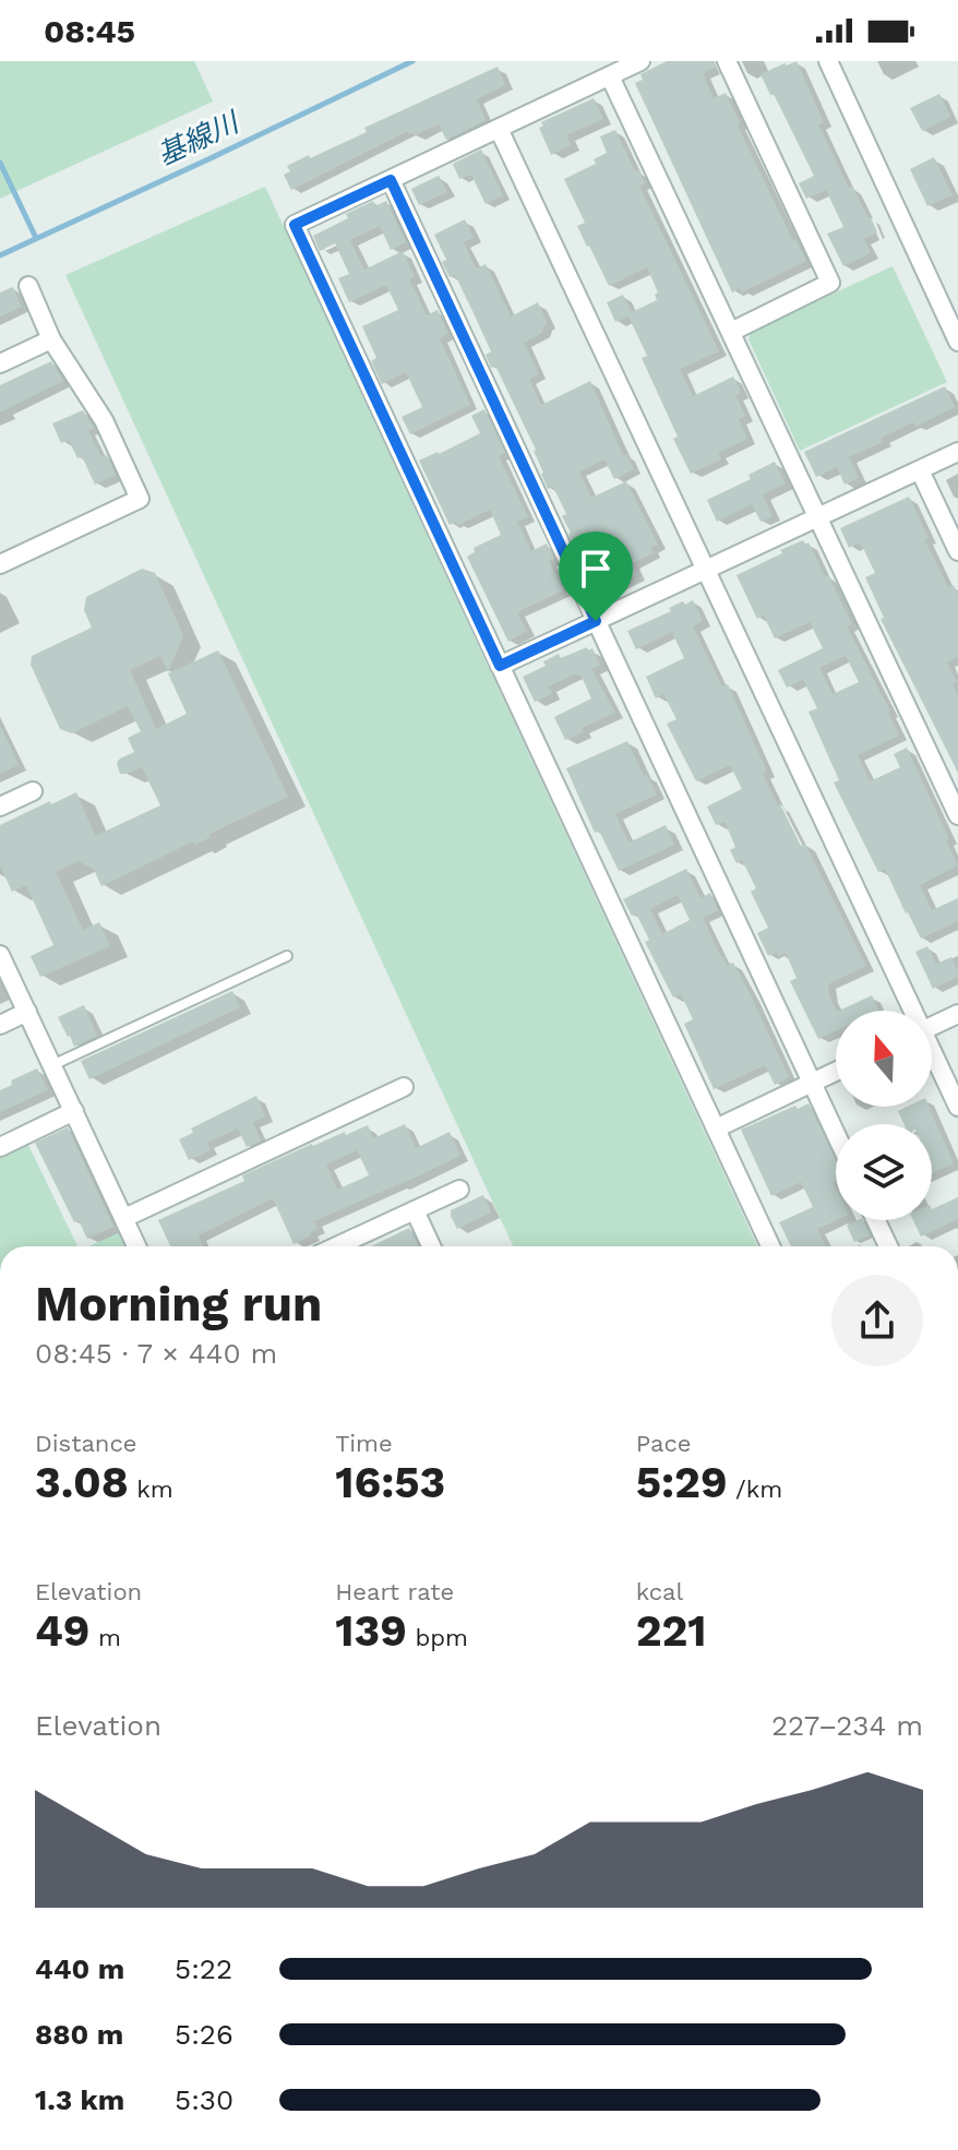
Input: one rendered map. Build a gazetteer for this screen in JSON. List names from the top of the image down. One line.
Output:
{"water":["基線川"],"north":"top","page":{"status":"08:45","heading":["Morning run","08:45 · 7 × 440 m"],"stats":[["Distance","3.08 km"],["Time","16:53"],["Pace","5:29 /km"],["Elevation","49 m"],["Heart rate","139 bpm"],["kcal","221"]],"chart":["Elevation","227–234 m"],"list":[{"name":"440 m","note":"5:22"},{"name":"880 m","note":"5:26"},{"name":"1.3 km","note":"5:30"}]}}
